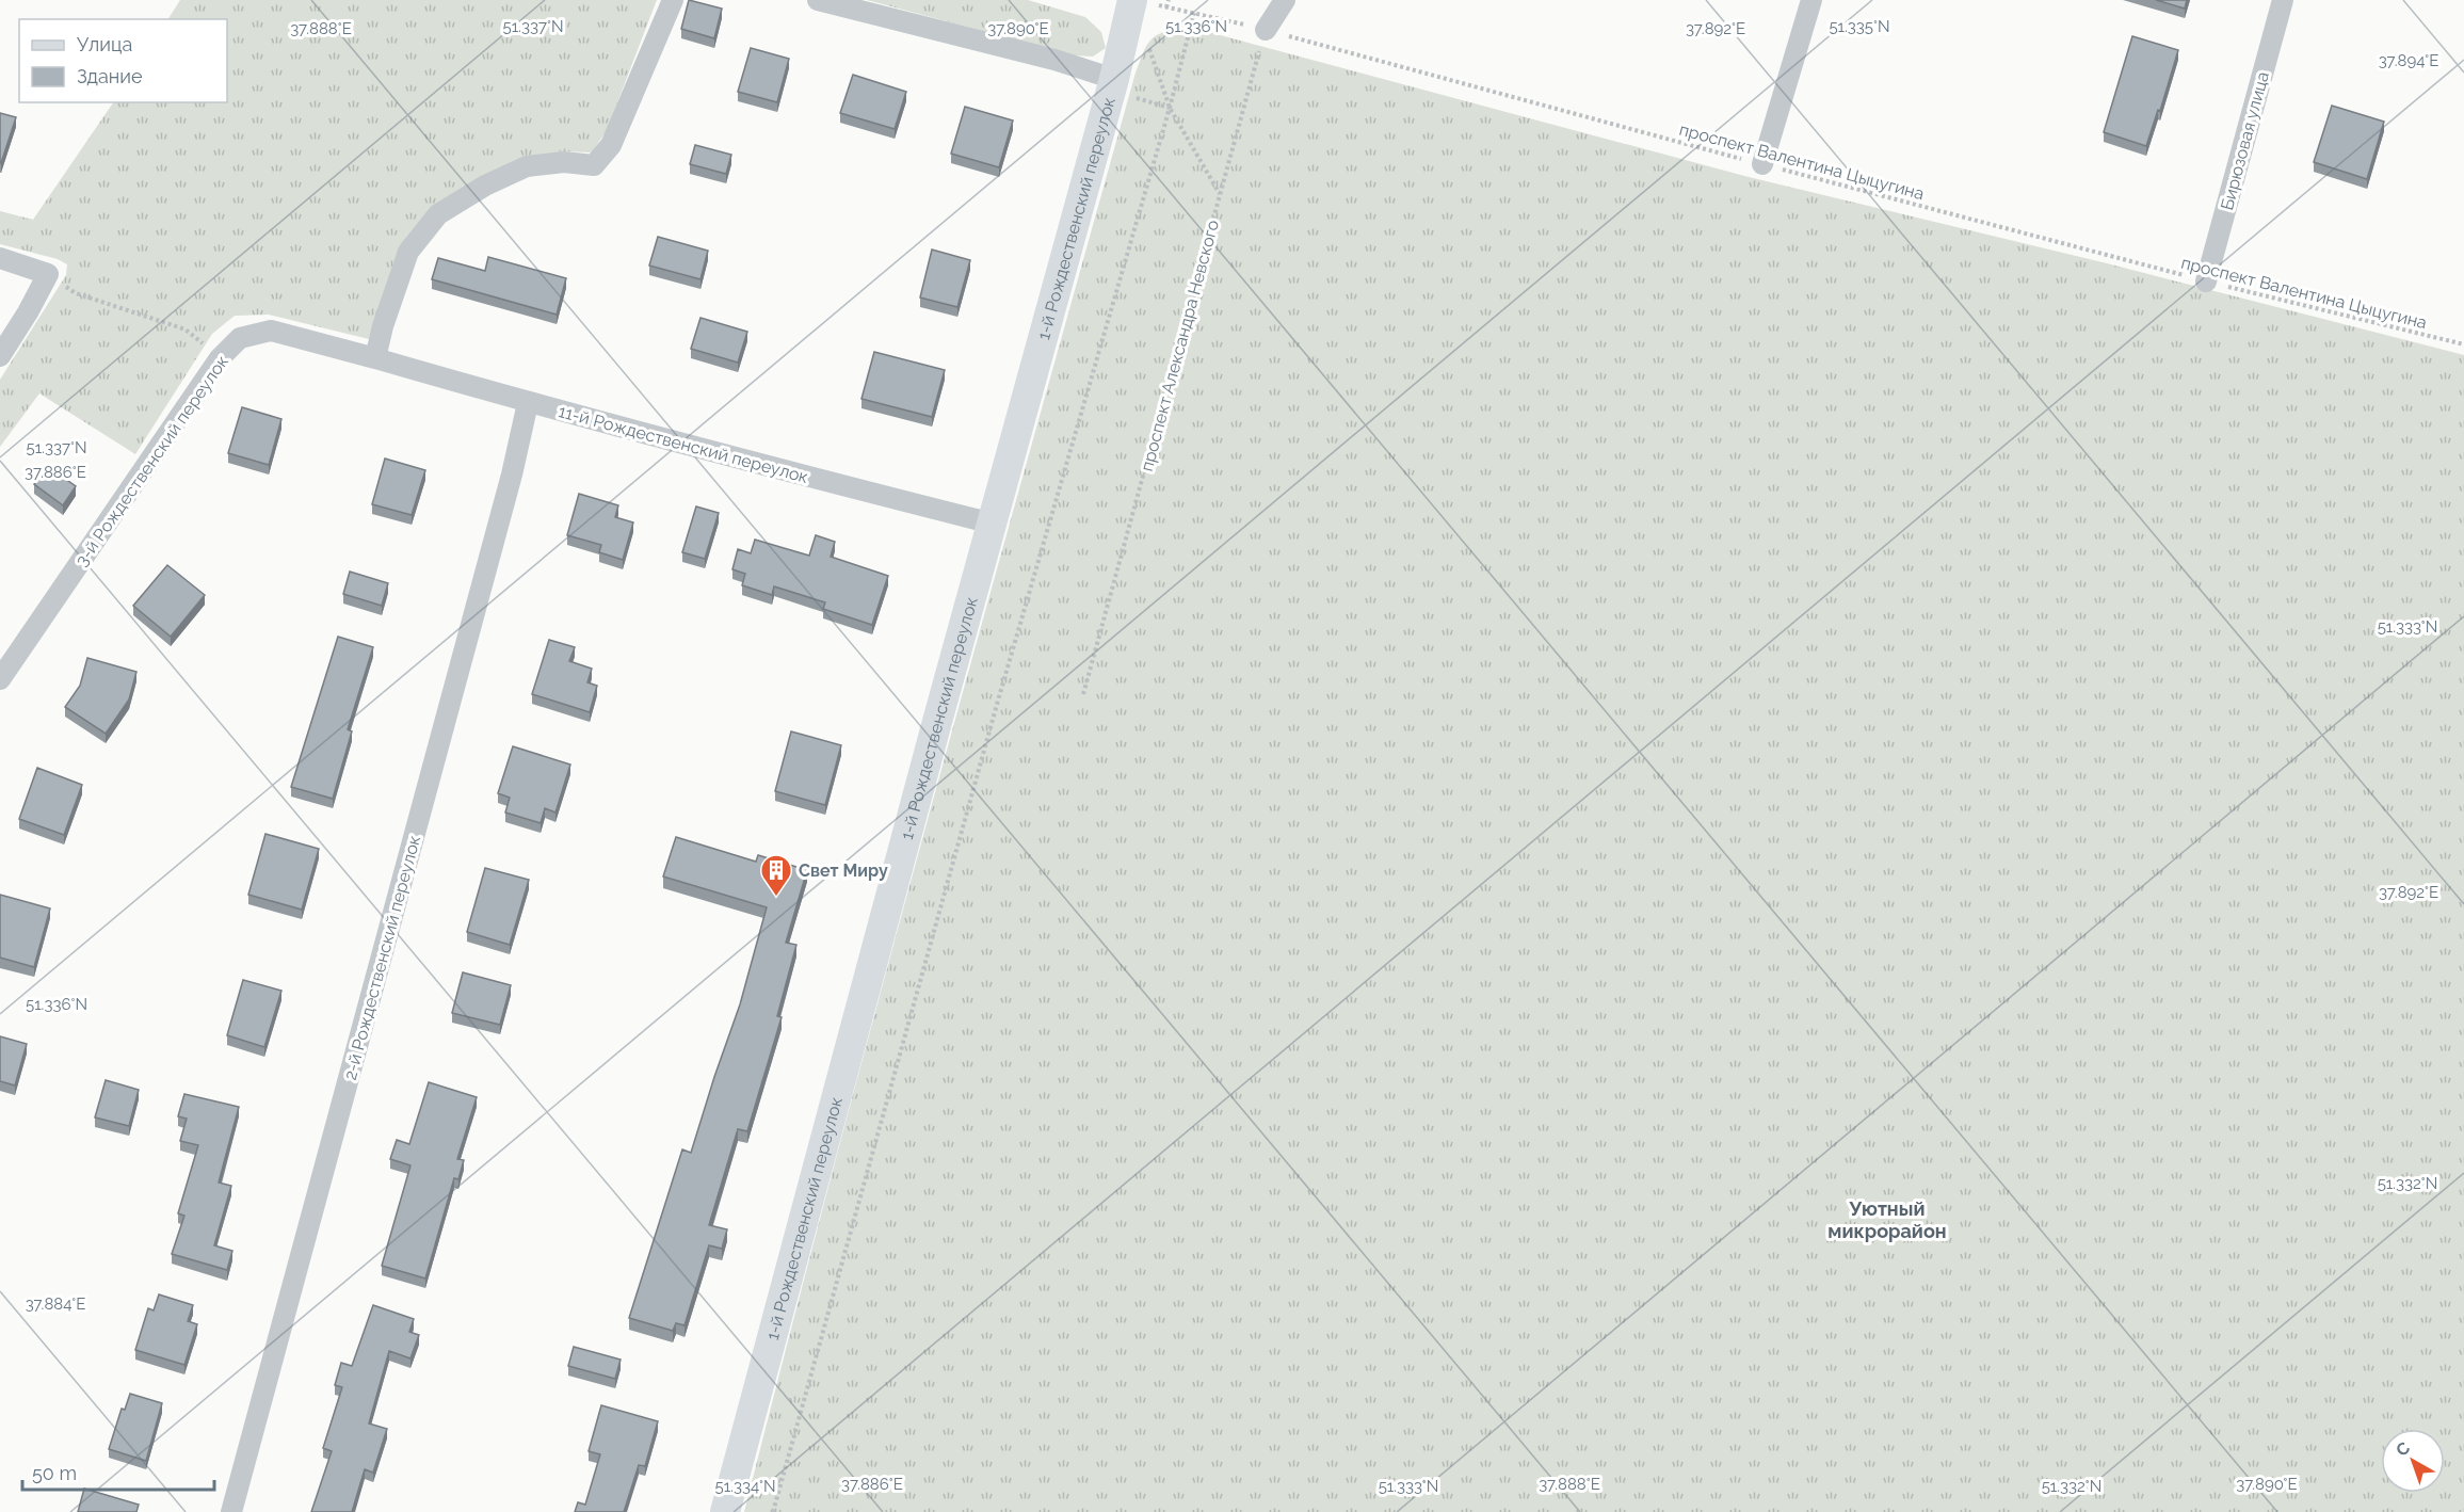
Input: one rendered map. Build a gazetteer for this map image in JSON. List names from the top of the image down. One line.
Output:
{"streets":{"street":["Бирюзовая улица","1-й Рождественский переулок","11-й Рождественский переулок","3-й Рождественский переулок","2-й Рождественский переулок"],"path":["проспект Валентина Цыцугина","проспект Александра Невского"]},"crossings":[["Бирюзовая улица","проспект Валентина Цыцугина"],["проспект Валентина Цыцугина","1-й Рождественский переулок"],["проспект Валентина Цыцугина","проспект Александра Невского"],["1-й Рождественский переулок","11-й Рождественский переулок"],["11-й Рождественский переулок","3-й Рождественский переулок"],["11-й Рождественский переулок","2-й Рождественский переулок"]],"districts":["Уютный микрорайон"],"places":{"building":["Свет Миру"]},"legend":["Улица","Здание"],"scale_bar":"50 m","north":"top left","coordinates":["51.337°N","51.336°N","51.335°N","37.888°E","37.890°E","37.892°E","37.894°E","37.886°E","51.333°N","51.332°N","37.884°E","51.334°N"]}
